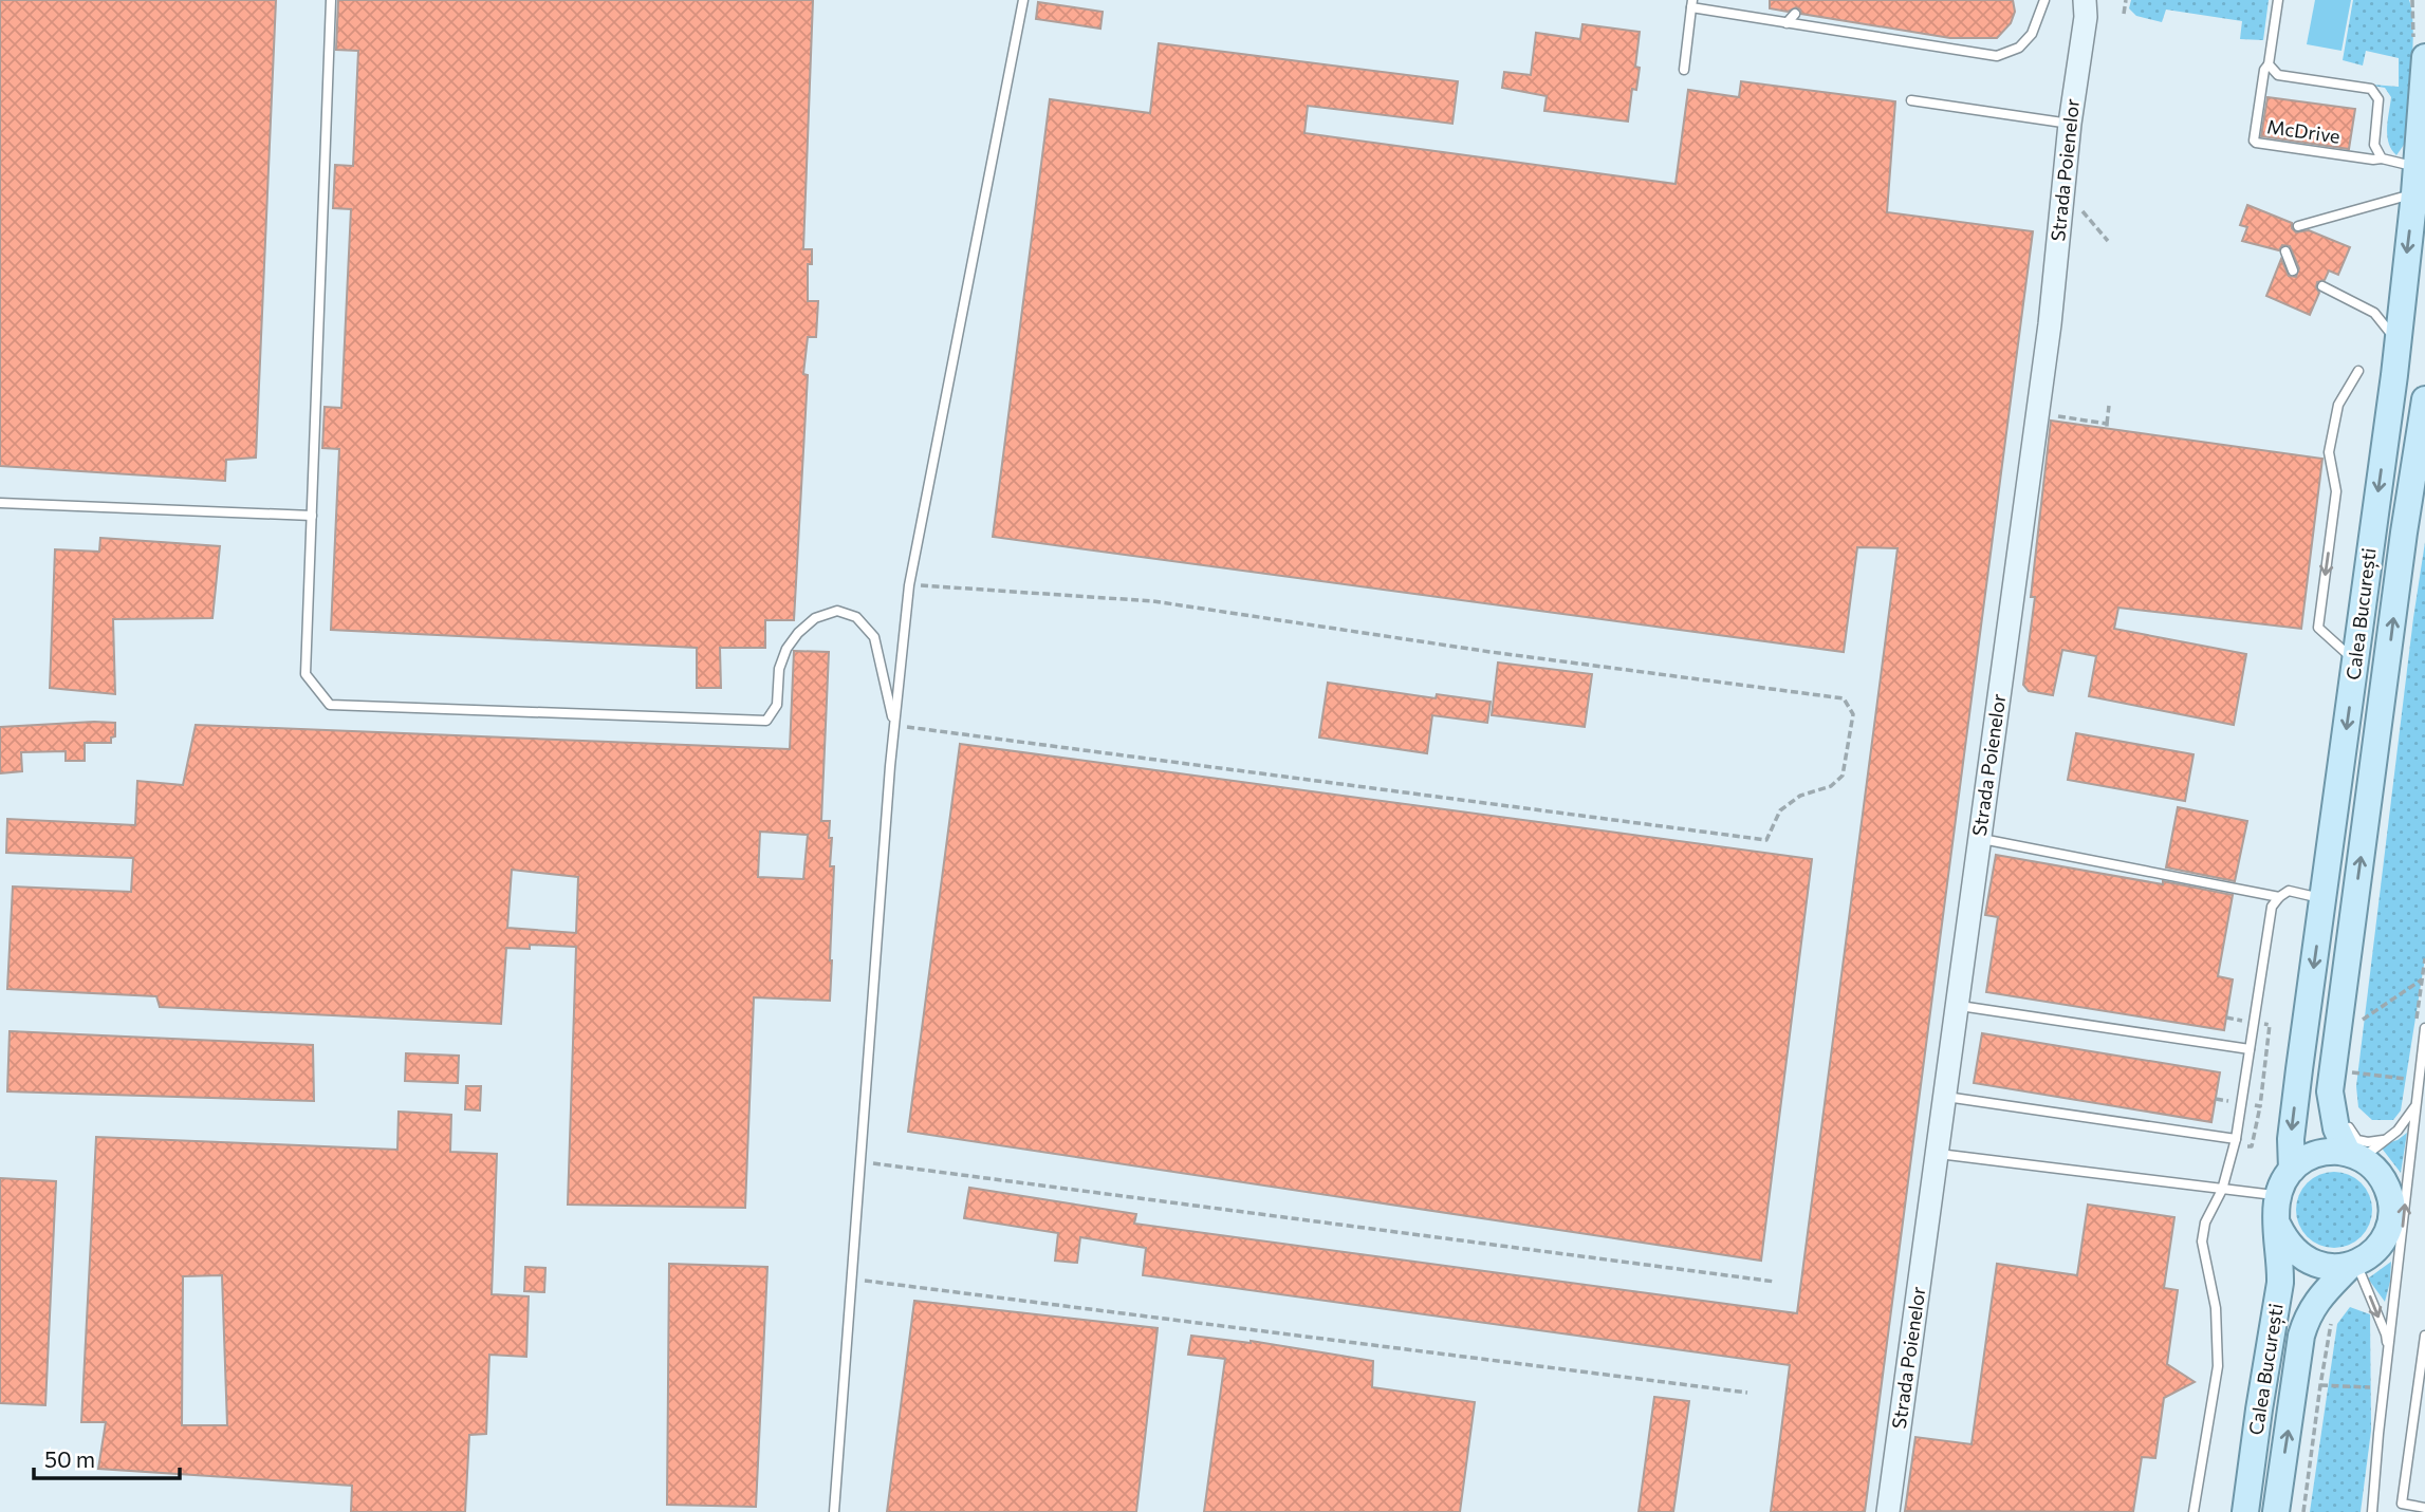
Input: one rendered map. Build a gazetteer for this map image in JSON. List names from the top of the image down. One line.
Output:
{"streets":{"main road":["Calea București"],"street":["Strada Poienelor"],"lane":["McDrive"]},"scale_bar":"50 m"}
